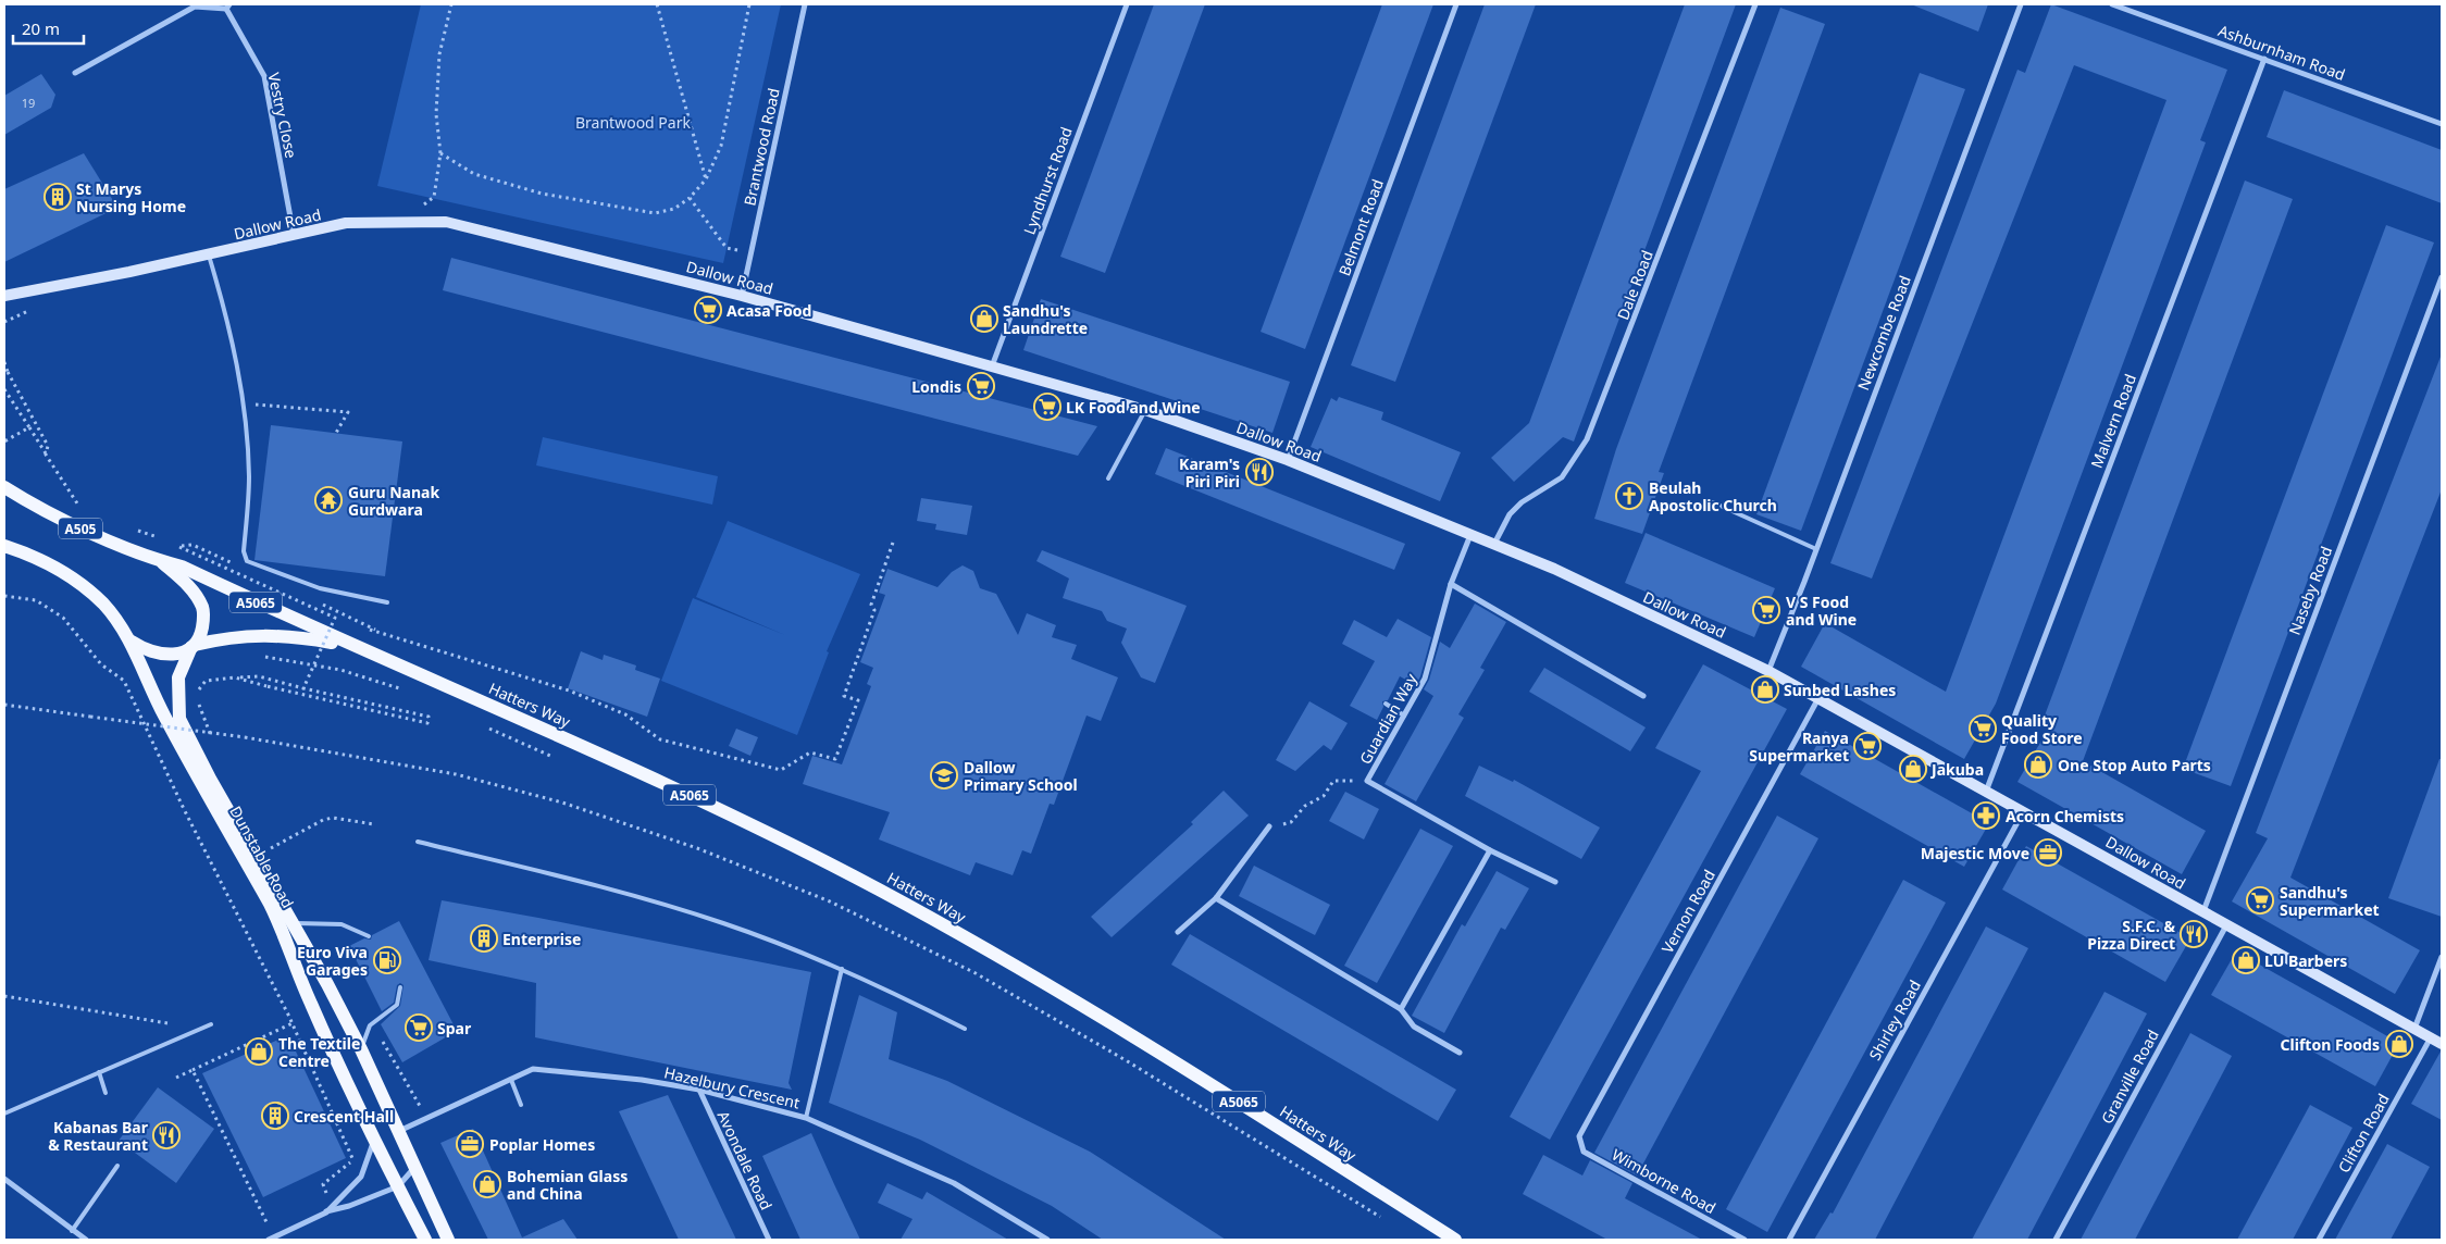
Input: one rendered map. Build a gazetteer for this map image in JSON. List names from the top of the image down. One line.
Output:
{"streets":{"main road":["A505","A5065","Hatters Way","Dunstable Road"],"street":["Ashburnham Road","Vestry Close","Brantwood Road","Lyndhurst Road","Dallow Road","Belmont Road","Dale Road","Newcombe Road","Malvern Road","Naseby Road","Guardian Way","Vernon Road","Shirley Road","Granville Road","Hazelbury Crescent","Clifton Road","Avondale Road","Wimborne Road"]},"crossings":[["Ashburnham Road","Malvern Road"],["Vestry Close","Dallow Road"],["Brantwood Road","Dallow Road"],["Lyndhurst Road","Dallow Road"],["Dallow Road","Belmont Road"],["Dallow Road","Dale Road"],["Dallow Road","Newcombe Road"],["Dallow Road","Malvern Road"],["Dallow Road","Naseby Road"],["Dallow Road","Guardian Way"],["Dallow Road","Vernon Road"],["Dallow Road","Shirley Road"],["Dallow Road","Granville Road"],["Dallow Road","Clifton Road"],["A505","Hatters Way"],["A505","Dunstable Road"],["Hatters Way","Dunstable Road"],["Dunstable Road","Hazelbury Crescent"],["Vernon Road","Wimborne Road"],["Hazelbury Crescent","Avondale Road"]],"parks":["Brantwood Park"],"places":{"building":["St Marys Nursing Home","Enterprise","Crescent Hall"],"supermarket":["Acasa Food","Londis","LK Food and Wine","V S Food and Wine","Quality Food Store","Ranya Supermarket","Sandhu's Supermarket","Spar"],"shop":["Sandhu's Laundrette","Sunbed Lashes","One Stop Auto Parts","Jakuba","LU Barbers","Clifton Foods","The Textile Centre","Bohemian Glass and China"],"restaurant":["Karam's Piri Piri","S.F.C. & Pizza Direct","Kabanas Bar & Restaurant"],"church":["Beulah Apostolic Church"],"temple":["Guru Nanak Gurdwara"],"school or university":["Dallow Primary School"],"pharmacy":["Acorn Chemists"],"office":["Majestic Move","Poplar Homes"],"fuel station":["Euro Viva Garages"]},"house_numbers":["19"],"scale_bar":"20 m"}
